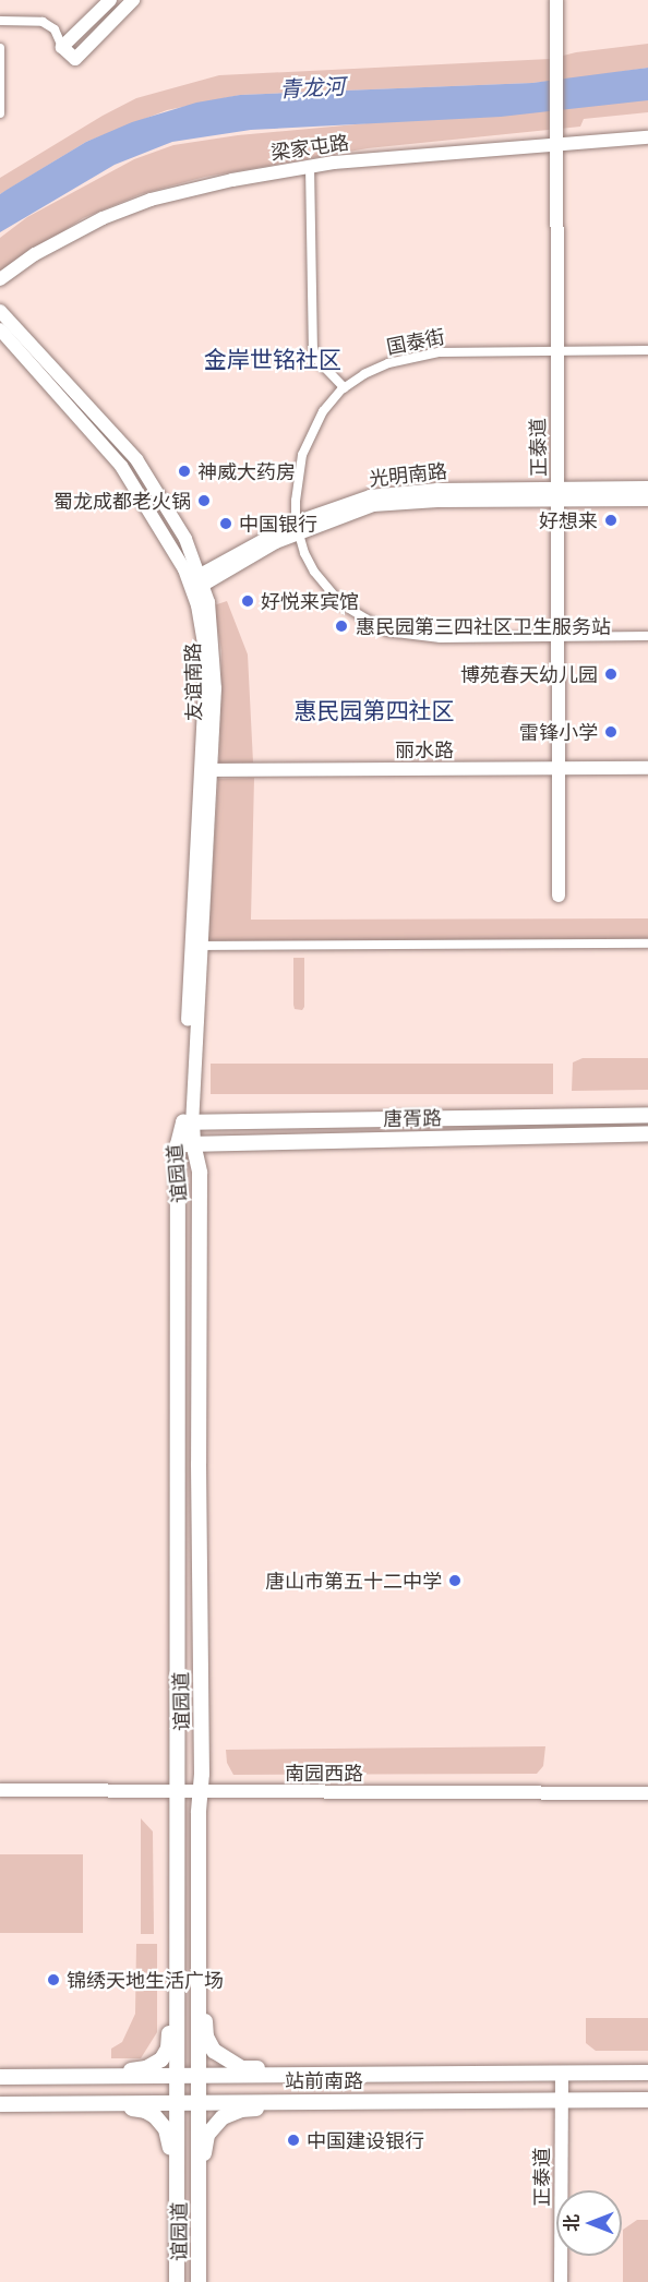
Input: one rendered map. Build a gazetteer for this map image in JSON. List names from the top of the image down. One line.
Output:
{"streets":{"main road":["唐胥路","谊园道","站前南路"],"street":["梁家屯路","国泰街","正泰道","光明南路","友谊南路","丽水路","南园西路"]},"crossings":[["梁家屯路","正泰道"],["国泰街","正泰道"],["国泰街","光明南路"],["正泰道","光明南路"],["正泰道","丽水路"],["正泰道","站前南路"],["光明南路","友谊南路"],["友谊南路","丽水路"],["友谊南路","唐胥路"],["友谊南路","谊园道"],["唐胥路","谊园道"],["谊园道","南园西路"],["谊园道","站前南路"]],"districts":["金岸世铭社区","惠民园第四社区"],"water":["青龙河"],"places":["神威大药房","蜀龙成都老火锅","好想来","中国银行","好悦来宾馆","惠民园第三四社区卫生服务站","博苑春天幼儿园","雷锋小学","唐山市第五十二中学","锦绣天地生活广场","中国建设银行"],"north":"left"}
